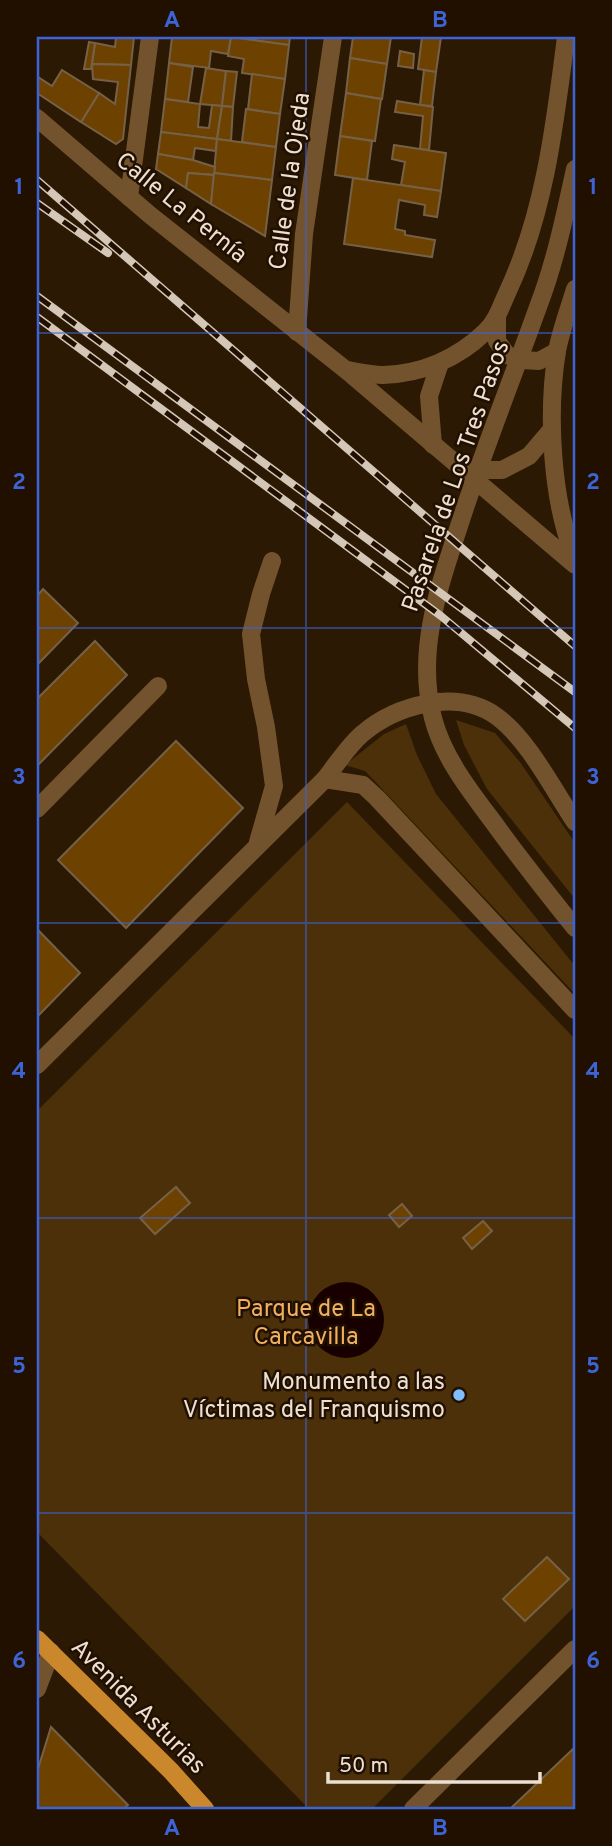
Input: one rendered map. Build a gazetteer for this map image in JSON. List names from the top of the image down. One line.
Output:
{"streets":{"main road":["Avenida Asturias"],"street":["Calle de la Ojeda","Calle La Pernía","Pasarela de Los Tres Pasos"]},"crossings":[["Calle de la Ojeda","Calle La Pernía"]],"parks":["Parque de La Carcavilla"],"places":["Monumento a las Víctimas del Franquismo"],"scale_bar":"50 m","grid":{"columns":["A","B"],"rows":["1","2","3","4","5","6"]}}
